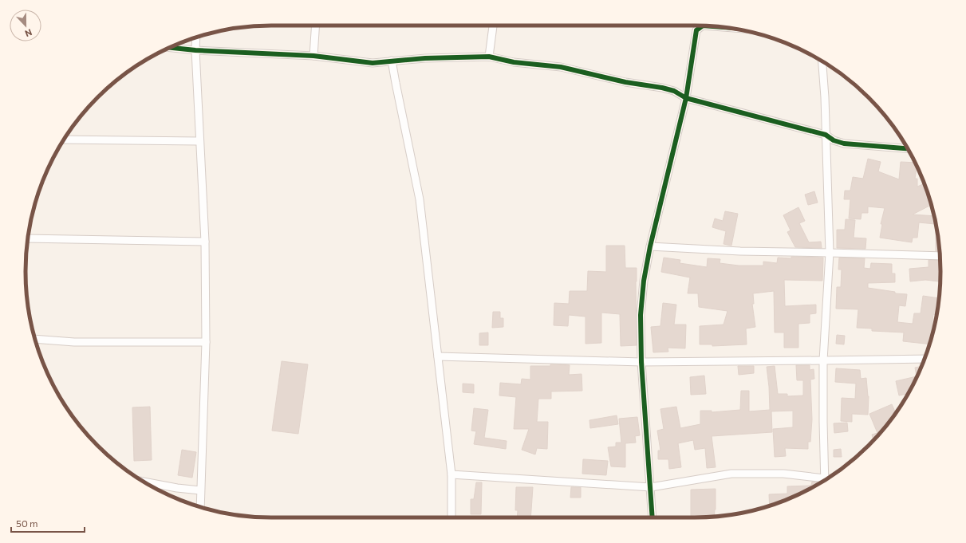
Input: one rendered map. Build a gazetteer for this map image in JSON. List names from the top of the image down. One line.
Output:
{"scale_bar":"50 m","north":"bottom"}
